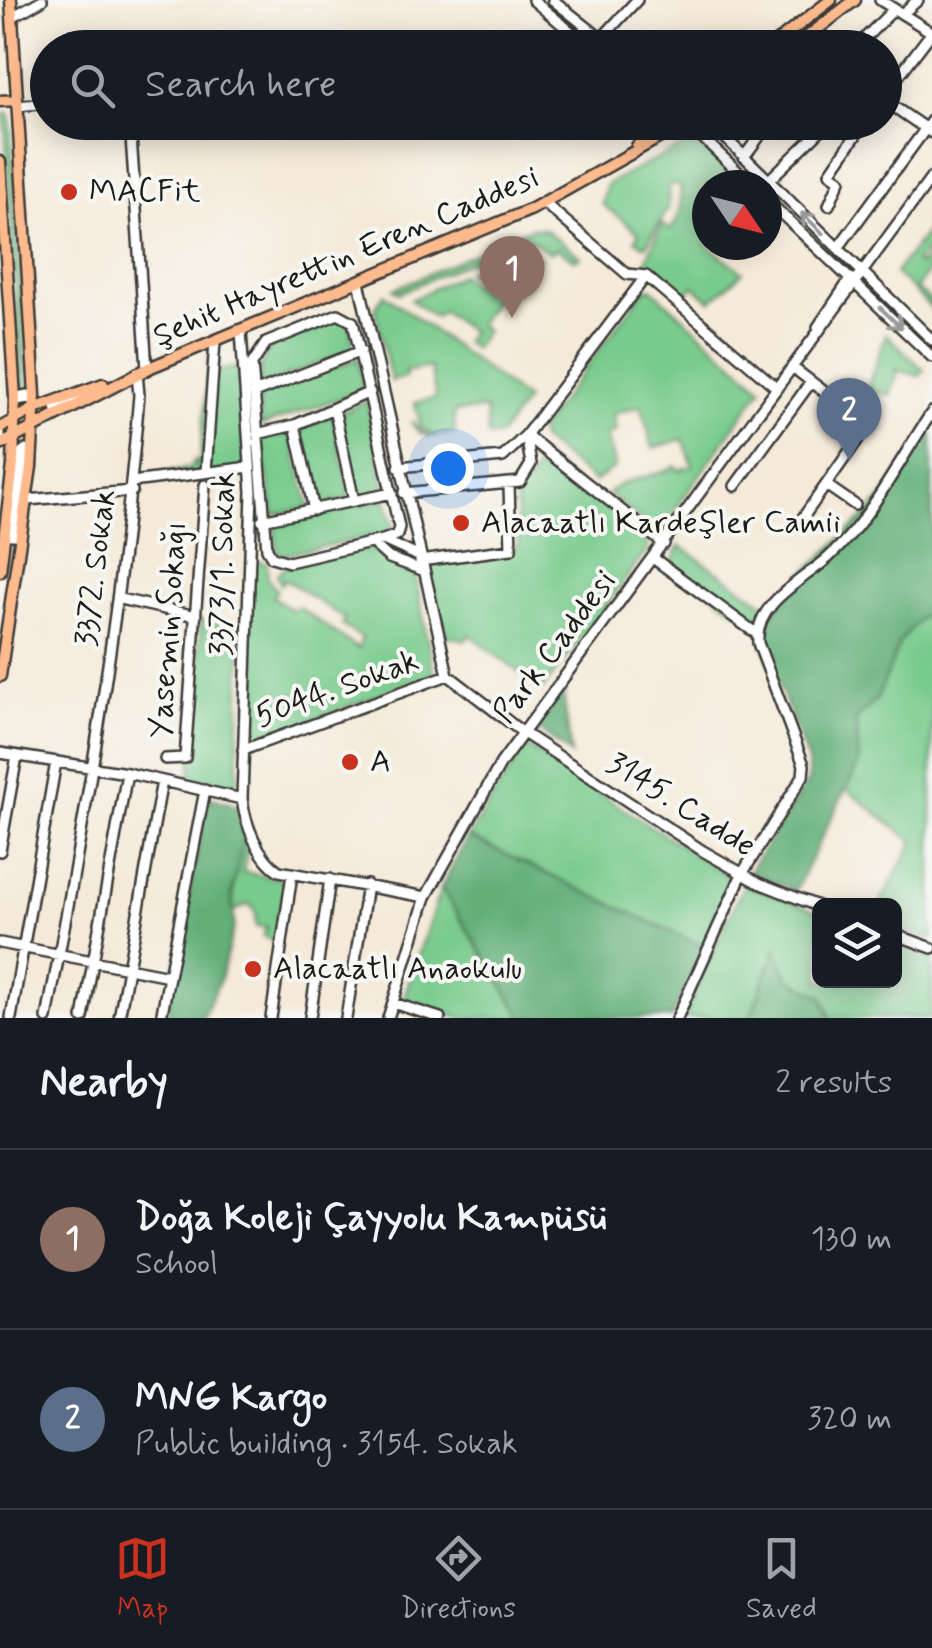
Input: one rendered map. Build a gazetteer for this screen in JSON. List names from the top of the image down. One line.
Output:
{"streets":{"main road":["Şehit Hayrettin Eren Caddesi"],"street":["3373/1. Sokak","3372. Sokak","Yasemin Sokağı","Park Caddesi","5044. Sokak","3145. Cadde"]},"crossings":[["Şehit Hayrettin Eren Caddesi","3373/1. Sokak"],["Şehit Hayrettin Eren Caddesi","3372. Sokak"],["3373/1. Sokak","5044. Sokak"],["Park Caddesi","3145. Cadde"],["5044. Sokak","3145. Cadde"]],"places":["MACFit","Alacaatlı Kardeşler Camii","A","Alacaatlı Anaokulu"],"north":"bottom right","page":{"search":"Search here","pins":["1","2"],"heading":["Nearby","2 results"],"list":[{"mark":"1","name":"Doğa Koleji Çayyolu Kampüsü","note":"School","value":"130 m"},{"mark":"2","name":"MNG Kargo","note":"Public building · 3154. Sokak","value":"320 m"}],"nav":["Map","Directions","Saved"]}}
